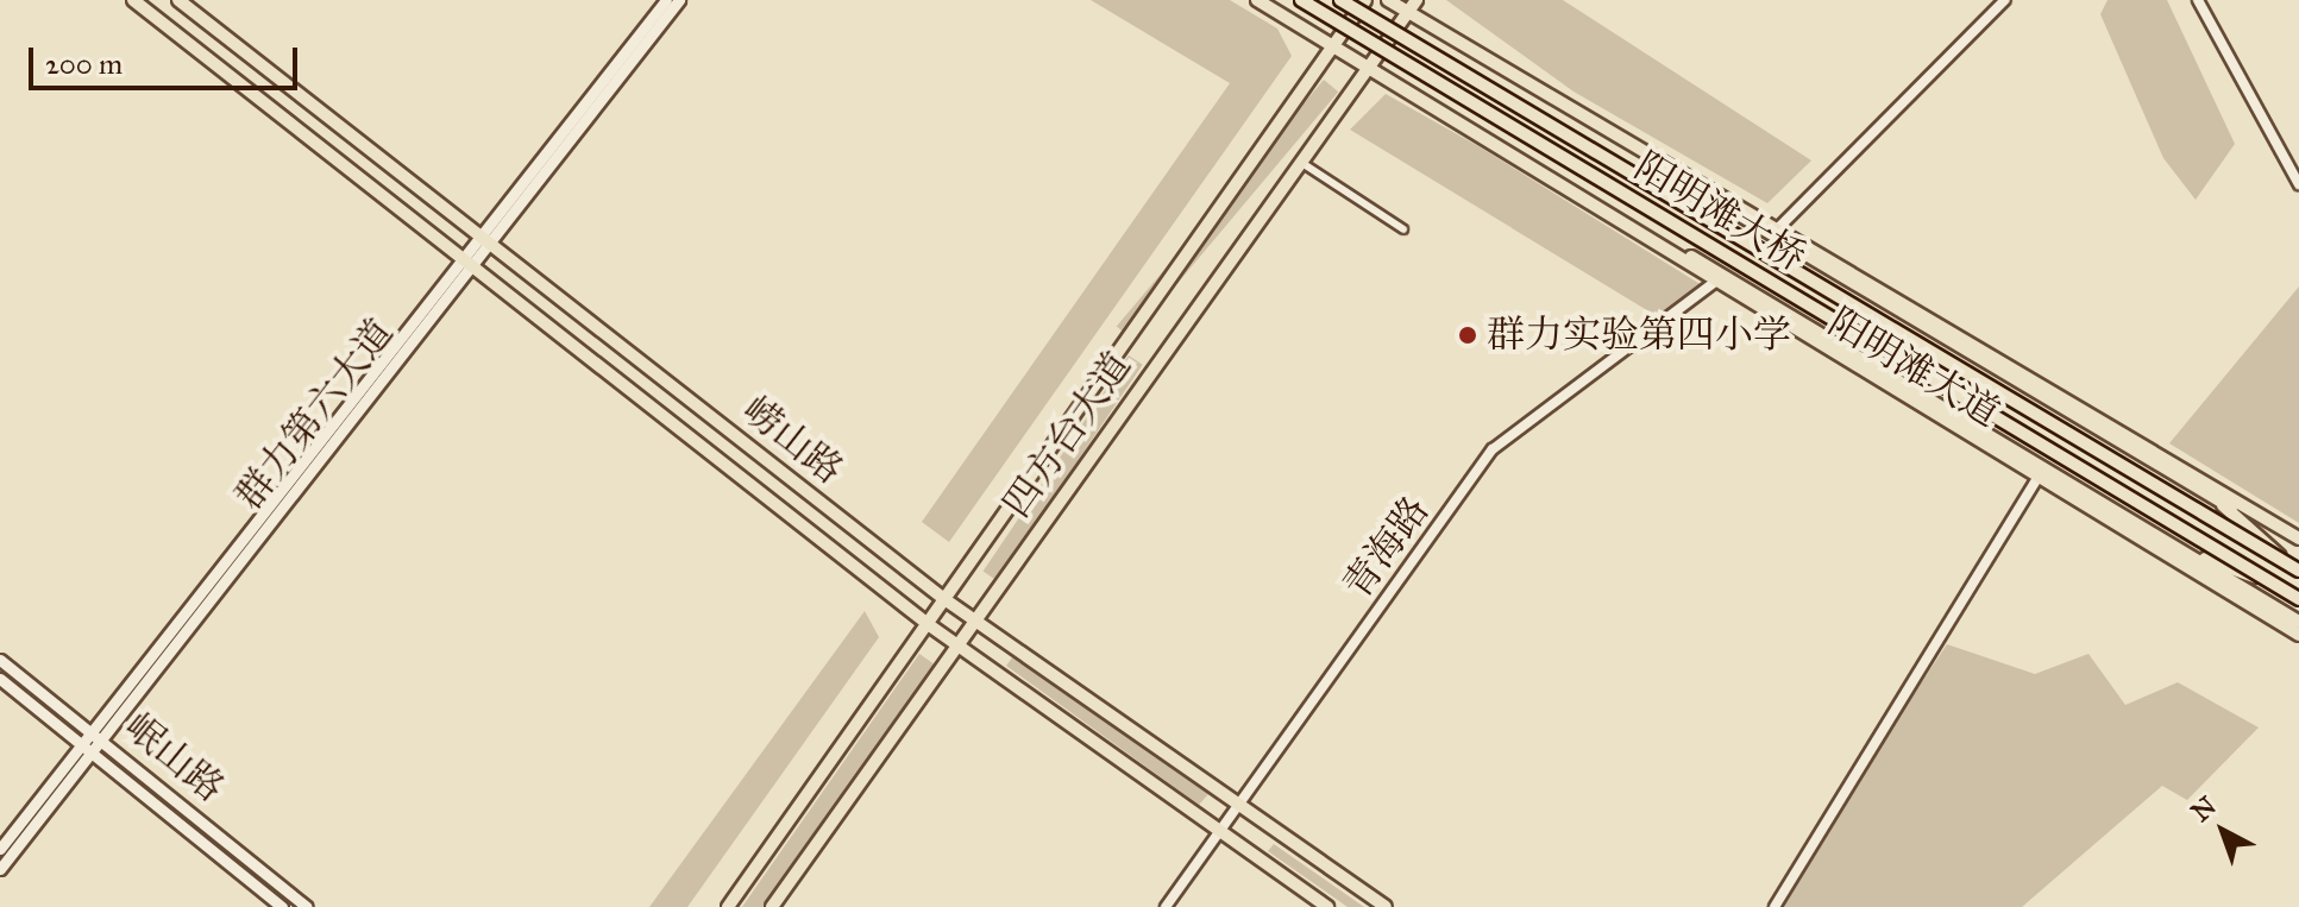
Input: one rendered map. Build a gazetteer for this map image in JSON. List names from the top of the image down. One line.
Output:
{"streets":{"main road":["阳明滩大桥","阳明滩大道","群力第六大道","四方台大道","崂山路","岷山路"],"street":["青海路"]},"crossings":[["阳明滩大道","四方台大道"],["阳明滩大道","青海路"],["群力第六大道","崂山路"],["群力第六大道","岷山路"],["四方台大道","崂山路"],["崂山路","青海路"]],"places":["群力实验第四小学"],"scale_bar":"200 m","north":"top left"}
